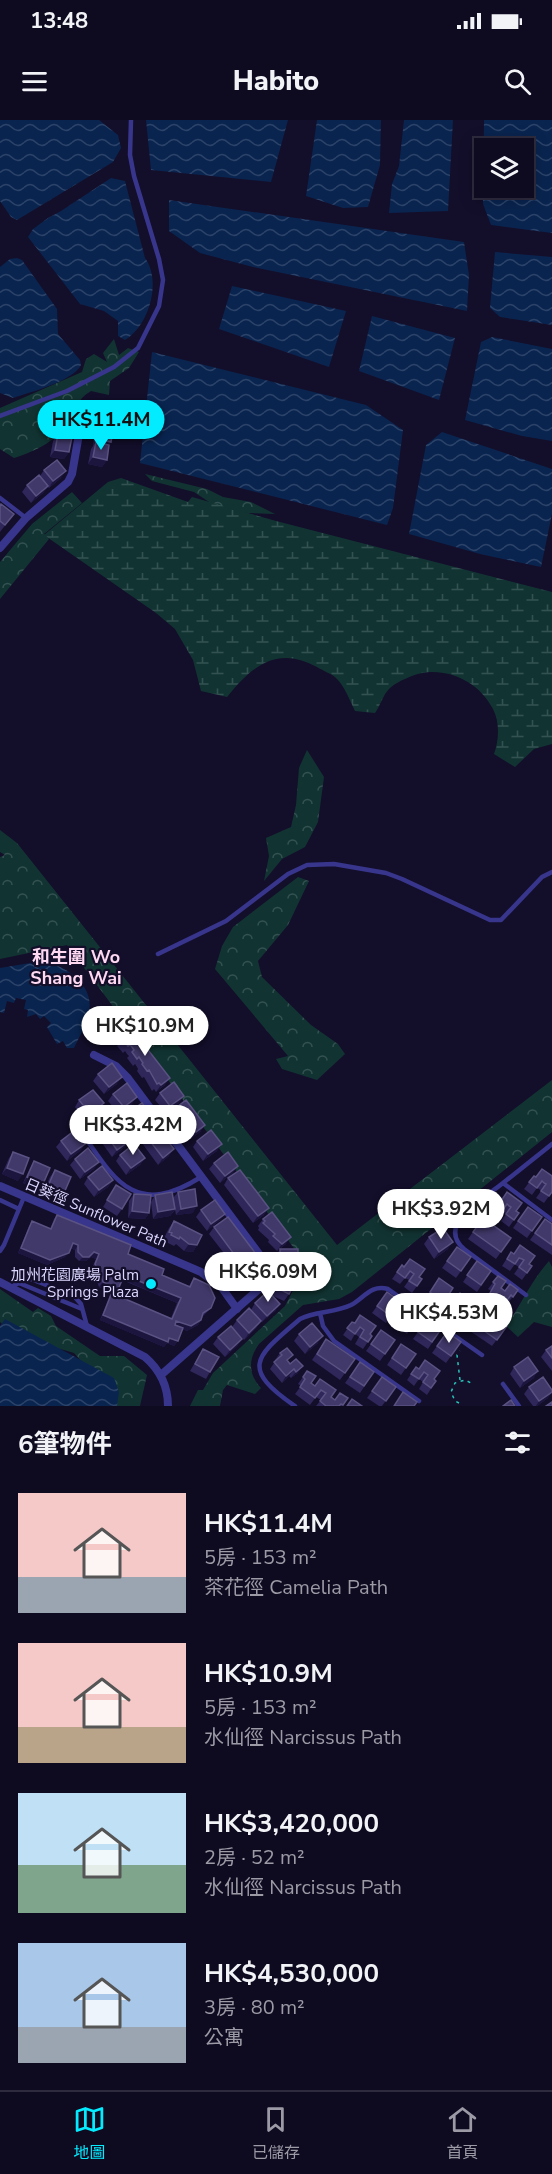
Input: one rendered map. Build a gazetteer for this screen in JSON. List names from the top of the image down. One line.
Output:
{"streets":{"street":["日葵徑 Sunflower Path"]},"districts":["和生圍 Wo Shang Wai"],"places":["加州花園廣場 Palm Springs Plaza"],"page":{"status":"13:48","header":"Habito","price":["HK$11.4M","HK$10.9M","HK$3.42M","HK$3.92M","HK$6.09M","HK$4.53M"],"heading":"6筆物件","list":[{"name":"HK$11.4M","note":"5房 · 153 m² · 茶花徑 Camelia Path"},{"name":"HK$10.9M","note":"5房 · 153 m² · 水仙徑 Narcissus Path"},{"name":"HK$3,420,000","note":"2房 · 52 m² · 水仙徑 Narcissus Path"},{"name":"HK$4,530,000","note":"3房 · 80 m² · 公寓"}],"tabs":["地圖","已儲存","首頁"]}}
